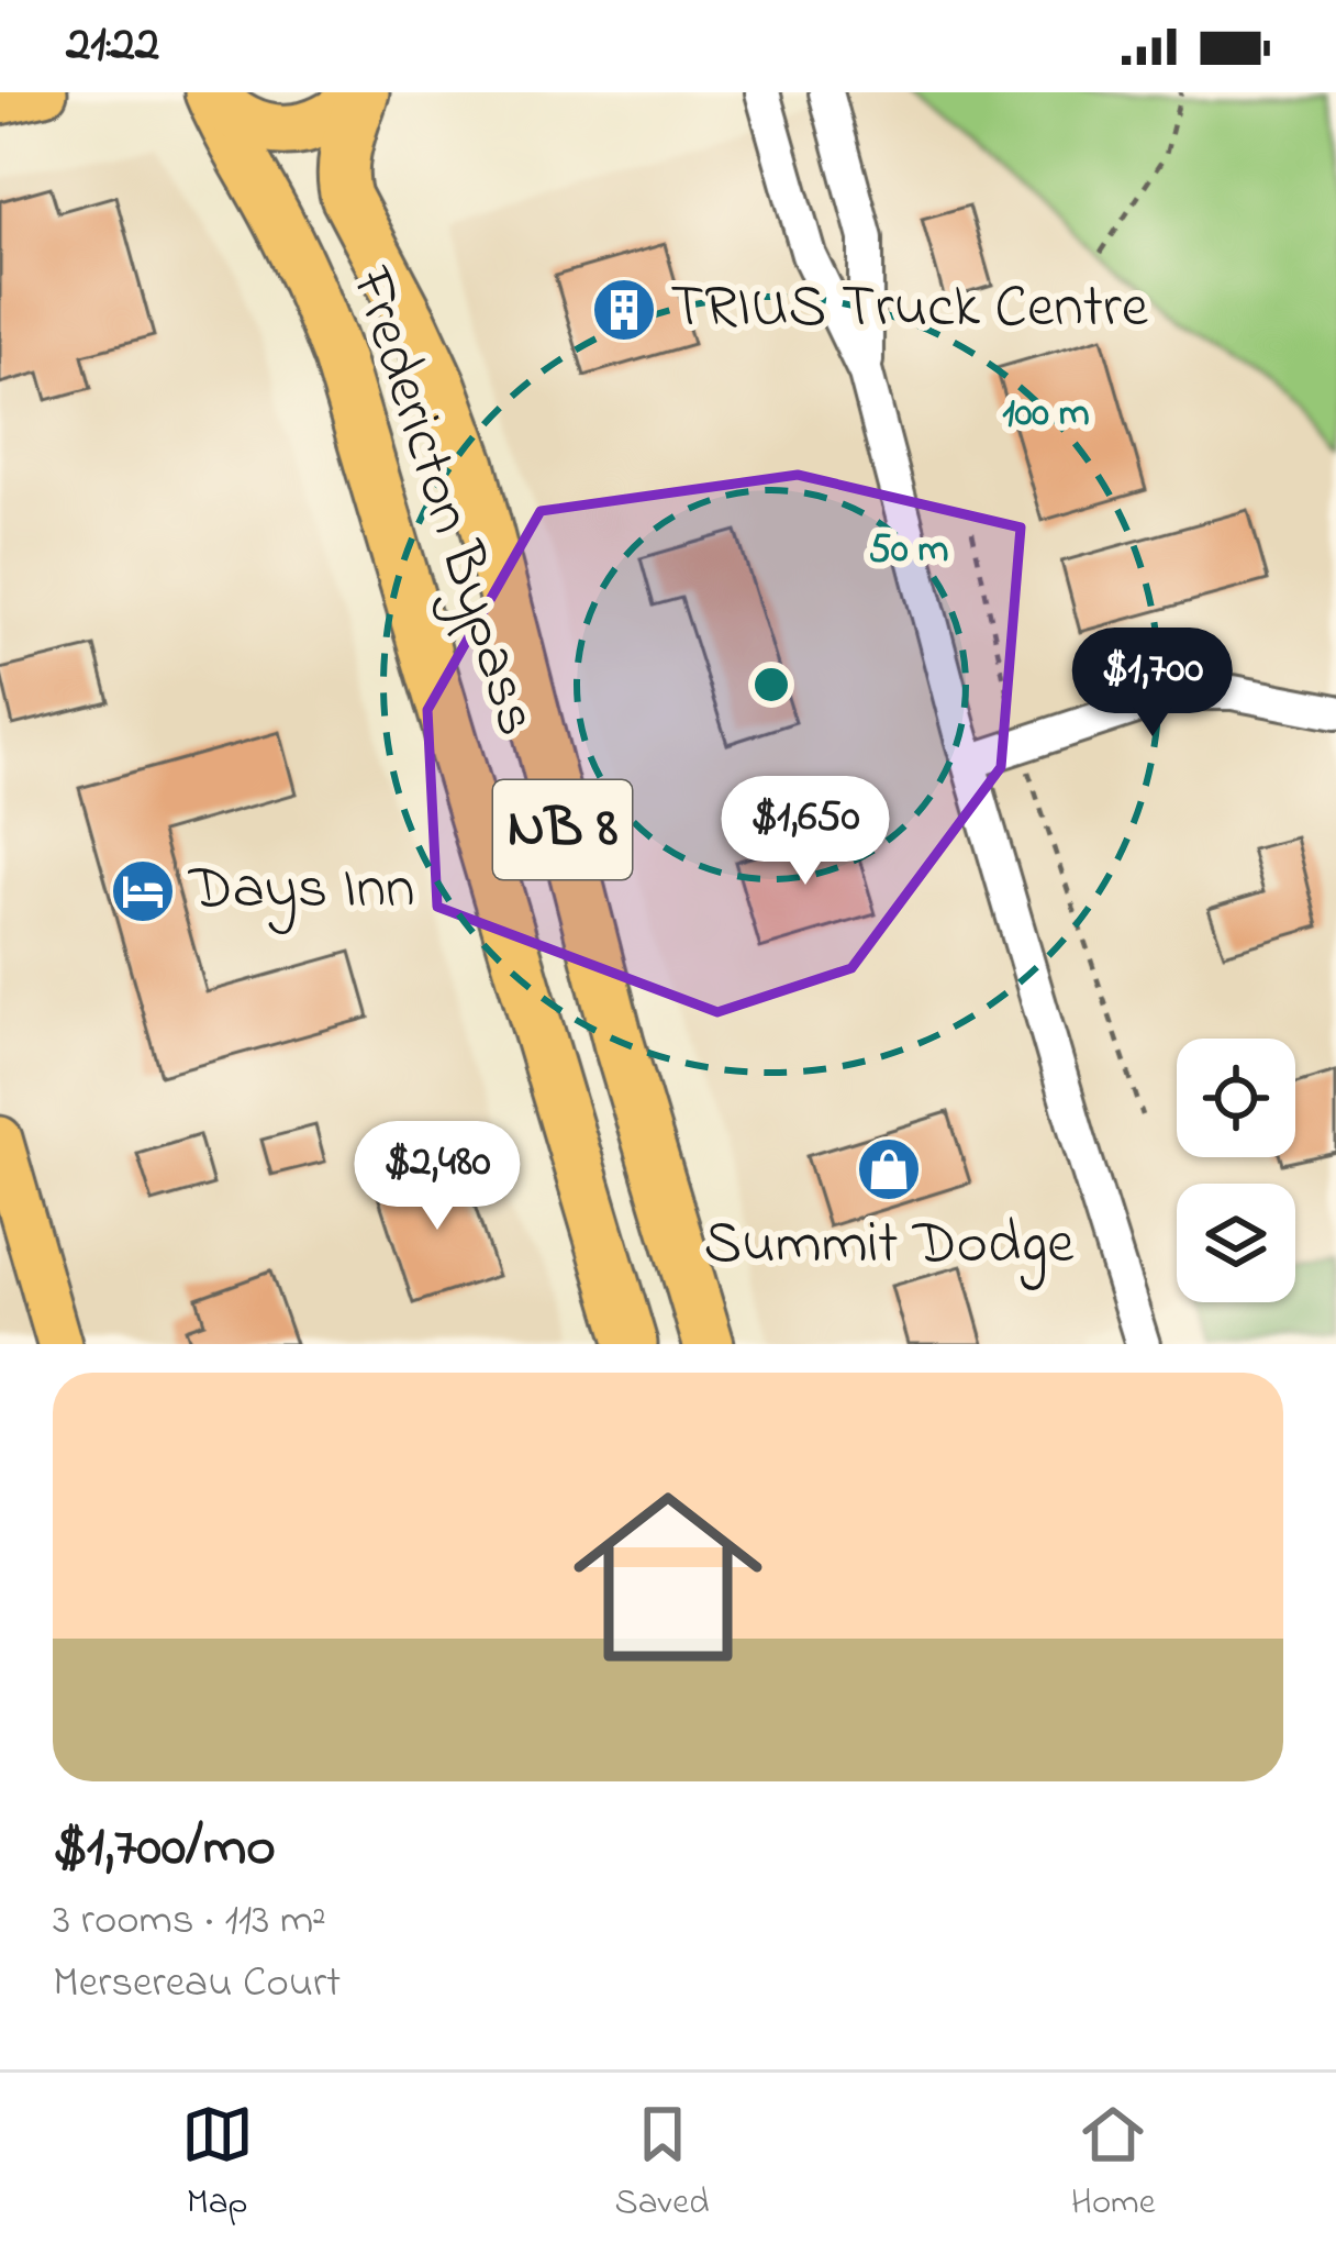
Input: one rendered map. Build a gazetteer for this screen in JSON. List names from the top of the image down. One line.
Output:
{"streets":{"highway":["Fredericton Bypass","NB 8"]},"places":{"building":["TRIUS Truck Centre"],"hotel":["Days Inn"],"shop":["Summit Dodge"]},"page":{"status":"21:22","price":["$1,700","$1,650","$2,480"],"list":[{"name":"$1,700/mo","note":"3 rooms · 113 m² · Mersereau Court"}],"tabs":["Map","Saved","Home"]},"rings":["100 m","50 m"]}
